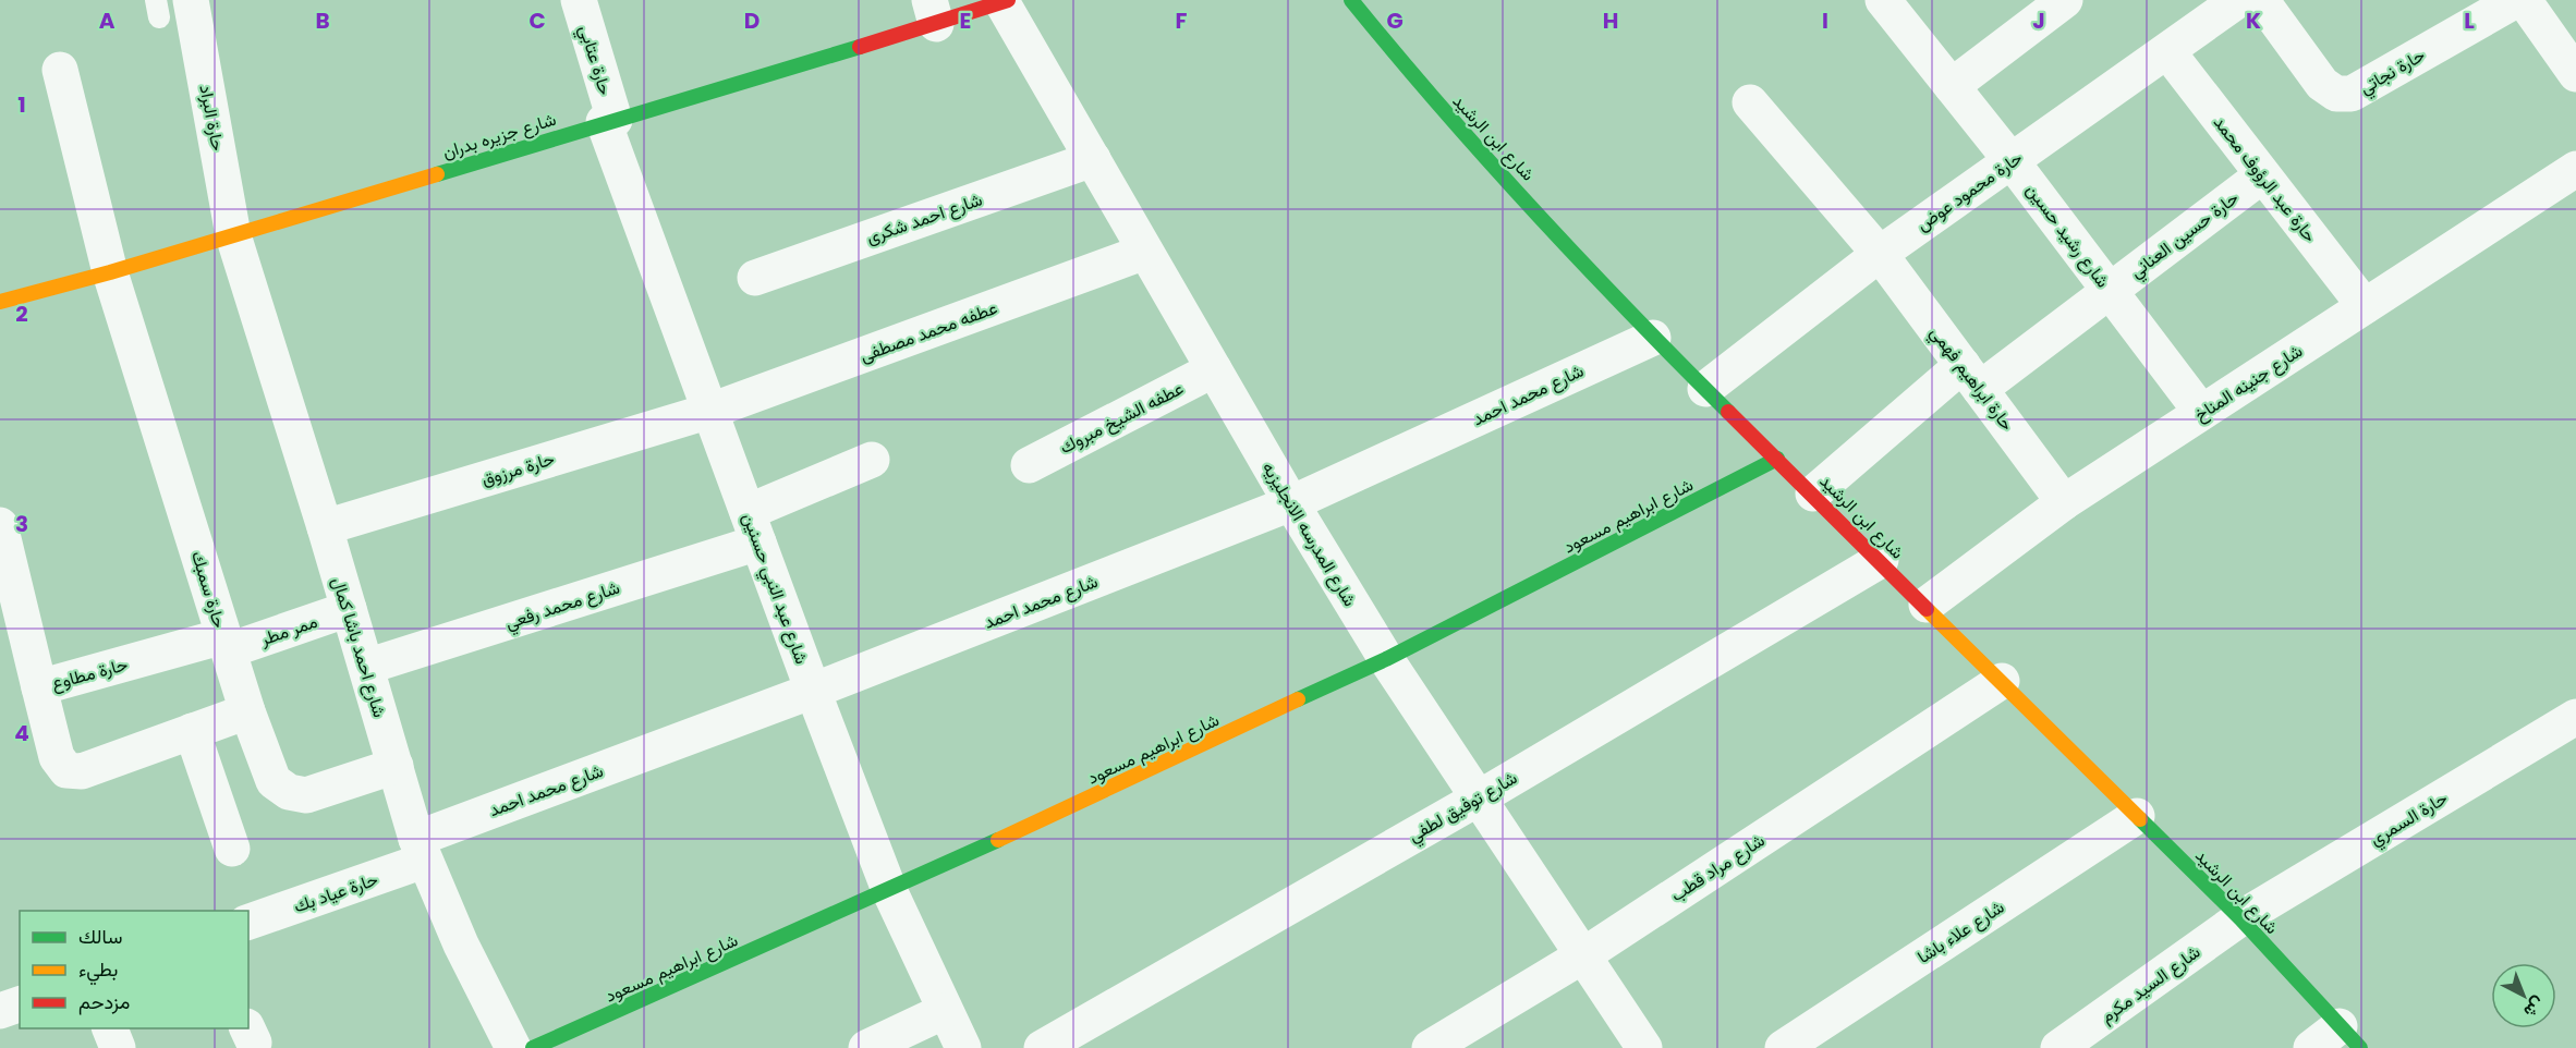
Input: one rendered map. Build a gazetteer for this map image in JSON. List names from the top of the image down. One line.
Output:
{"streets":{"street":["حارة عتابي","حارة نجاتي","حارة البراد","شارع جزيره بدران","شارع ابن الرشيد","حارة عبد الرؤوف محمد","حارة محمود عوض","شارع احمد شكرى","حارة حسين العناني","شارع رشيد حسين","عطفه محمد مصطفى","حارة ابراهيم فهمي","شارع جنينه المناخ","شارع محمد احمد","عطفه الشيخ مبروك","حارة مرزوق","شارع ابراهيم مسعود","شارع المدرسه الانجليزيه","شارع عبد النبي حسنين","حارة سمبك","شارع محمد رفعي","ممر مطر","شارع احمد باشا كمال","حارة مطاوع","شارع توفيق لطفي","حارة السمري","شارع مراد قطب","حارة عياد بك","شارع علاء باشا","شارع السيد مكرم"]},"crossings":[["حارة عتابي","شارع جزيره بدران"],["حارة عتابي","شارع عبد النبي حسنين"],["حارة البراد","شارع جزيره بدران"],["حارة البراد","شارع احمد باشا كمال"],["شارع جزيره بدران","شارع المدرسه الانجليزيه"],["شارع جزيره بدران","شارع عبد النبي حسنين"],["شارع جزيره بدران","حارة سمبك"],["شارع جزيره بدران","شارع احمد باشا كمال"],["شارع ابن الرشيد","حارة محمود عوض"],["شارع ابن الرشيد","حارة حسين العناني"],["شارع ابن الرشيد","شارع جنينه المناخ"],["شارع ابن الرشيد","شارع محمد احمد"],["شارع ابن الرشيد","شارع ابراهيم مسعود"],["شارع ابن الرشيد","شارع توفيق لطفي"],["شارع ابن الرشيد","حارة السمري"],["شارع ابن الرشيد","شارع مراد قطب"],["شارع ابن الرشيد","شارع علاء باشا"],["شارع ابن الرشيد","شارع السيد مكرم"],["حارة عبد الرؤوف محمد","حارة محمود عوض"],["حارة عبد الرؤوف محمد","حارة حسين العناني"],["حارة عبد الرؤوف محمد","شارع جنينه المناخ"],["حارة محمود عوض","شارع رشيد حسين"],["حارة محمود عوض","حارة ابراهيم فهمي"],["شارع احمد شكرى","شارع المدرسه الانجليزيه"],["حارة حسين العناني","شارع رشيد حسين"],["حارة حسين العناني","حارة ابراهيم فهمي"],["شارع رشيد حسين","شارع جنينه المناخ"],["عطفه محمد مصطفى","حارة مرزوق"],["عطفه محمد مصطفى","شارع المدرسه الانجليزيه"],["عطفه محمد مصطفى","شارع عبد النبي حسنين"],["حارة ابراهيم فهمي","شارع جنينه المناخ"],["شارع محمد احمد","شارع المدرسه الانجليزيه"],["شارع محمد احمد","شارع عبد النبي حسنين"],["شارع محمد احمد","شارع احمد باشا كمال"],["شارع محمد احمد","حارة عياد بك"],["عطفه الشيخ مبروك","شارع المدرسه الانجليزيه"],["حارة مرزوق","شارع عبد النبي حسنين"],["حارة مرزوق","شارع احمد باشا كمال"],["شارع ابراهيم مسعود","شارع المدرسه الانجليزيه"],["شارع ابراهيم مسعود","شارع عبد النبي حسنين"],["شارع المدرسه الانجليزيه","شارع توفيق لطفي"],["شارع المدرسه الانجليزيه","شارع مراد قطب"],["شارع عبد النبي حسنين","شارع محمد رفعي"],["حارة سمبك","ممر مطر"],["حارة سمبك","شارع احمد باشا كمال"],["حارة سمبك","حارة مطاوع"],["شارع محمد رفعي","شارع احمد باشا كمال"],["ممر مطر","شارع احمد باشا كمال"],["ممر مطر","حارة مطاوع"],["شارع احمد باشا كمال","حارة عياد بك"],["حارة السمري","شارع السيد مكرم"]],"legend":["سالك","بطيء","مزدحم"],"north":"bottom right","grid":{"columns":["A","B","C","D","E","F","G","H","I","J","K","L"],"rows":["1","2","3","4"]}}
